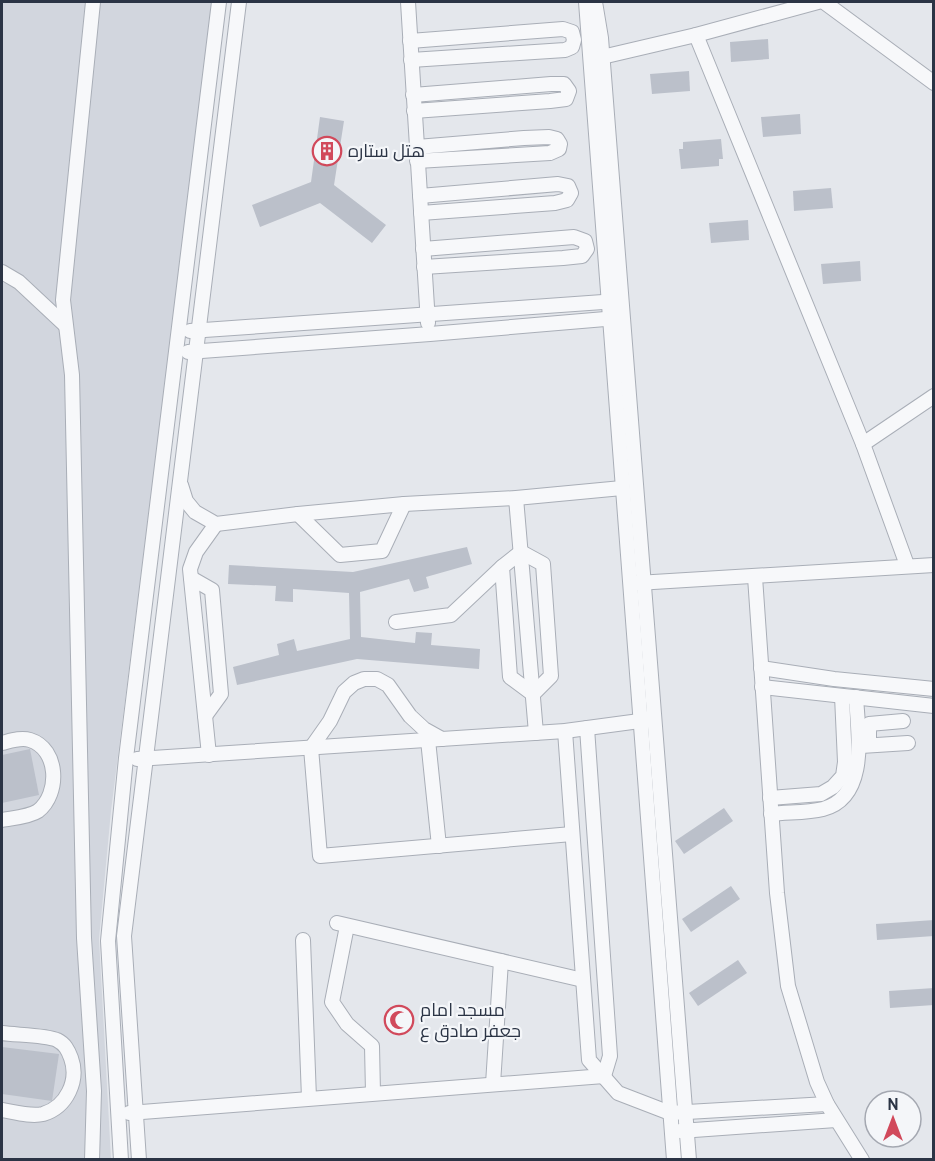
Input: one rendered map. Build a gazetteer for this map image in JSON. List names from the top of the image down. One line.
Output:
{"places":{"building":["هتل ستاره"],"mosque":["مسجد امام جعفر صادق ع"]},"north":"top"}
